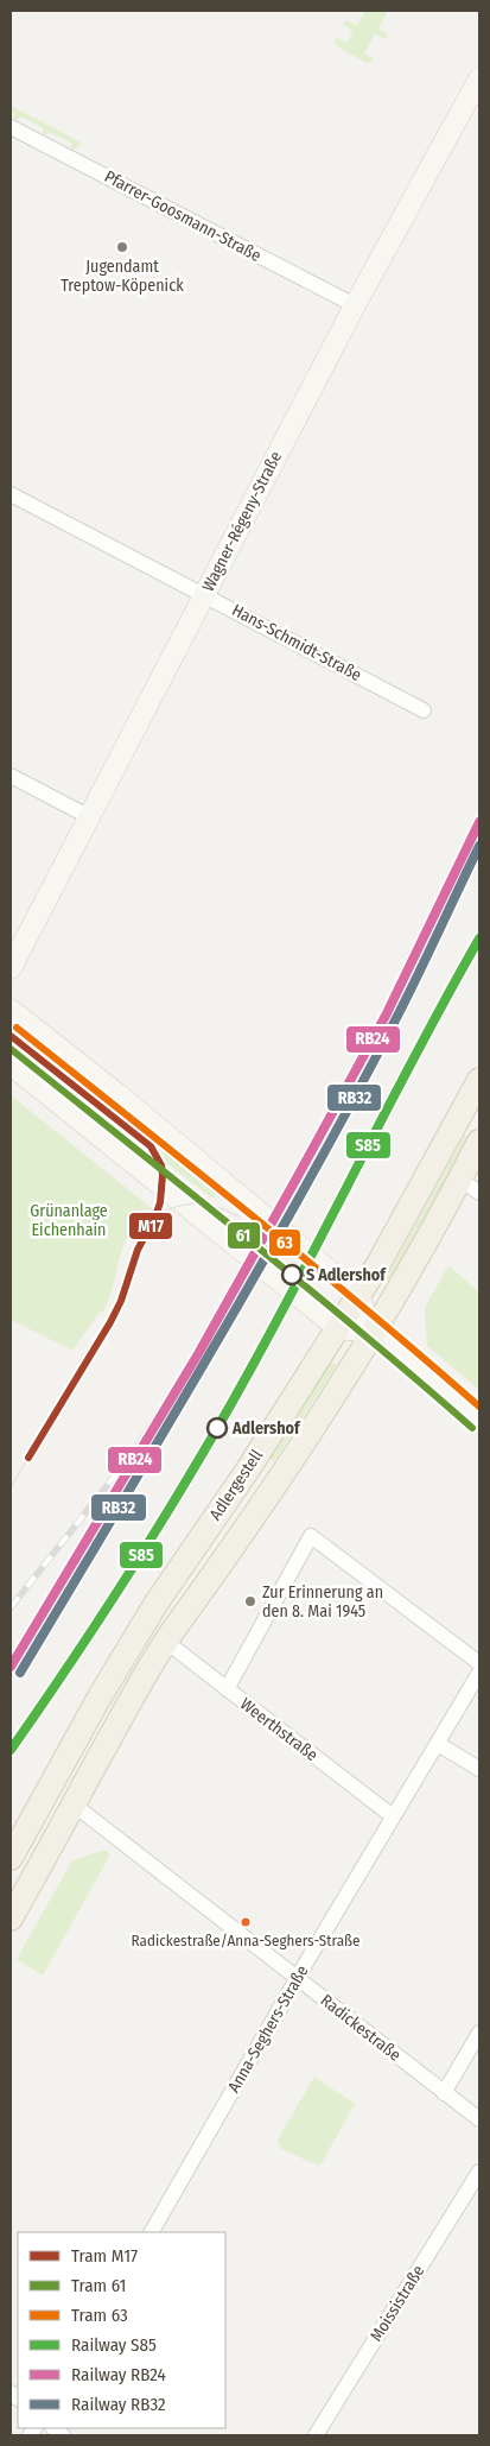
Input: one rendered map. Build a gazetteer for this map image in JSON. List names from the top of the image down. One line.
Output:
{"streets":{"main road":["Adlergestell"],"street":["Pfarrer-Goosmann-Straße","Wagner-Régeny-Straße","Hans-Schmidt-Straße","Weerthstraße","Radickestraße","Anna-Seghers-Straße","Moissistraße"]},"crossings":[["Pfarrer-Goosmann-Straße","Wagner-Régeny-Straße"],["Wagner-Régeny-Straße","Hans-Schmidt-Straße"],["Adlergestell","Weerthstraße"],["Adlergestell","Radickestraße"],["Weerthstraße","Anna-Seghers-Straße"],["Radickestraße","Anna-Seghers-Straße"]],"parks":["Grünanlage Eichenhain"],"places":["Jugendamt Treptow-Köpenick","S Adlershof","Adlershof","Zur Erinnerung an den 8. Mai 1945","Radickestraße/Anna-Seghers-Straße"],"lines":["rail line RB24","rail line RB32","rail line S85","tram line 63","tram line M17","tram line 61"],"legend":["Tram M17","Tram 61","Tram 63","Railway S85","Railway RB24","Railway RB32"]}
